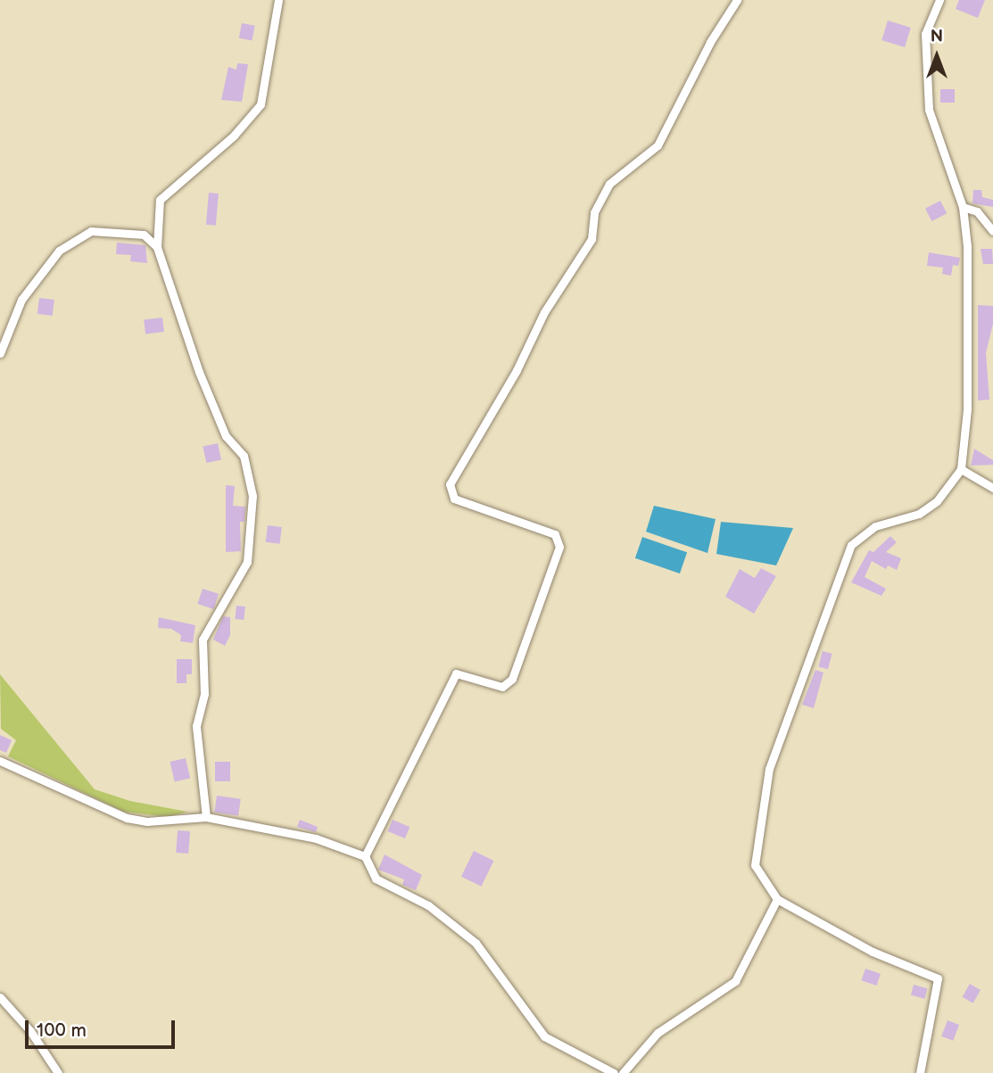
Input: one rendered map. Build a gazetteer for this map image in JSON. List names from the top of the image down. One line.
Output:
{"scale_bar":"100 m","north":"top"}
